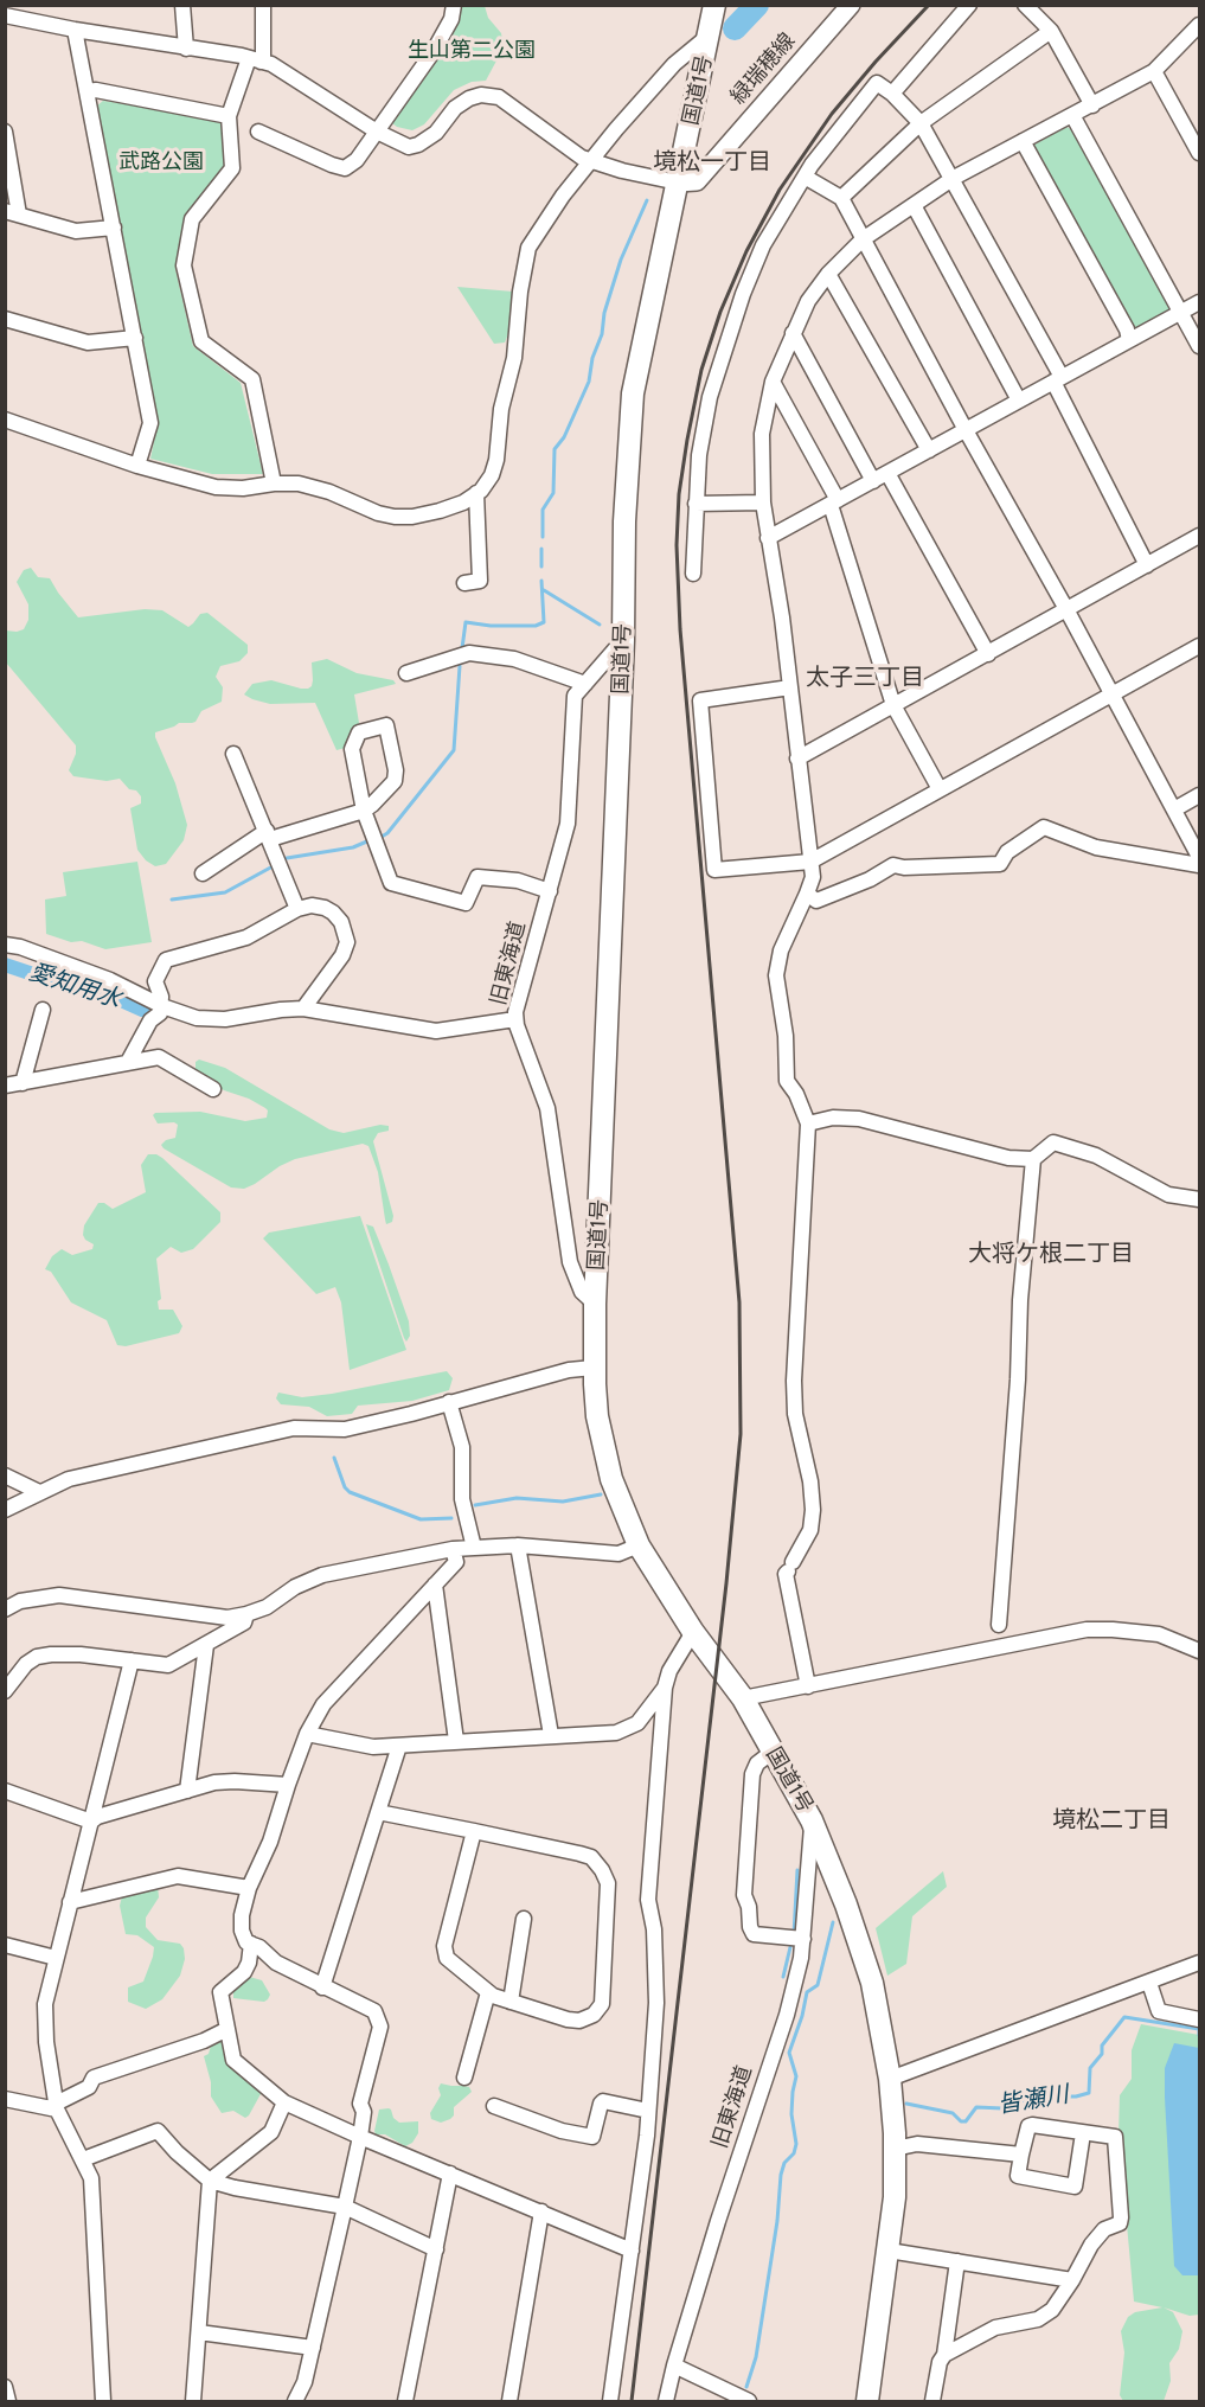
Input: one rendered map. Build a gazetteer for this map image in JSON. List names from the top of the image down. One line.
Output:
{"streets":{"highway":["国道1号"],"main road":["緑瑞穂線"],"street":["旧東海道"]},"crossings":[["緑瑞穂線","国道1号"],["国道1号","旧東海道"]],"districts":["境松一丁目","太子三丁目","大将ケ根二丁目","境松二丁目"],"water":["愛知用水","皆瀬川"],"parks":["生山第二公園","武路公園"]}
